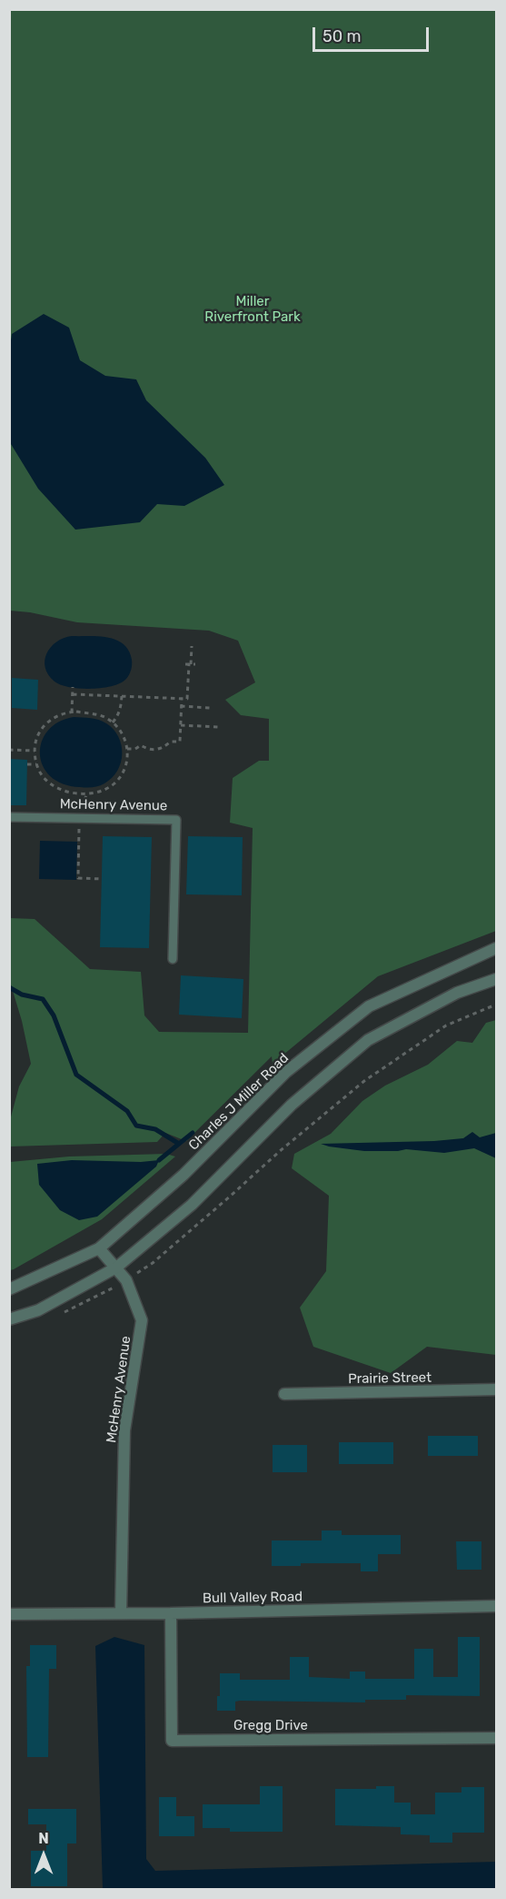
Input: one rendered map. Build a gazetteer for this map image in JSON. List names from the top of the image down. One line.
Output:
{"streets":{"street":["McHenry Avenue","Charles J Miller Road","Prairie Street","Bull Valley Road","Gregg Drive"]},"crossings":[["McHenry Avenue","Charles J Miller Road"],["McHenry Avenue","Bull Valley Road"],["Bull Valley Road","Gregg Drive"]],"parks":["Miller Riverfront Park"],"scale_bar":"50 m","north":"top"}
